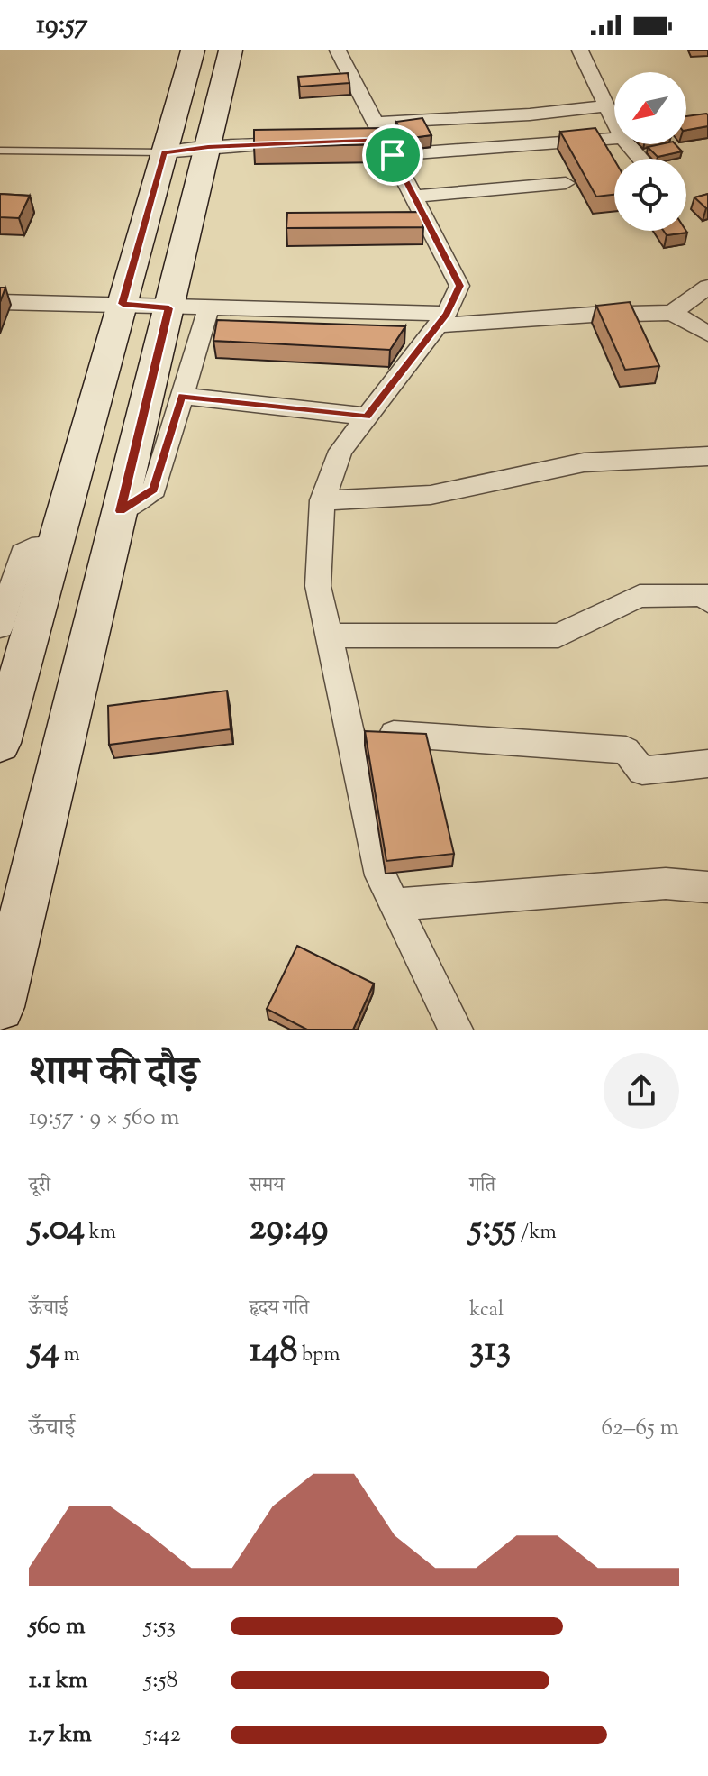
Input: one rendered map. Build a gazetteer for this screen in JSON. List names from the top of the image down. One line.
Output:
{"north":"bottom left","page":{"status":"19:57","heading":["शाम की दौड़","19:57 · 9 × 560 m"],"stats":[["दूरी","5.04 km"],["समय","29:49"],["गति","5:55 /km"],["ऊँचाई","54 m"],["हृदय गति","148 bpm"],["kcal","313"]],"chart":["ऊँचाई","62–65 m"],"list":[{"name":"560 m","note":"5:53"},{"name":"1.1 km","note":"5:58"},{"name":"1.7 km","note":"5:42"}]}}
